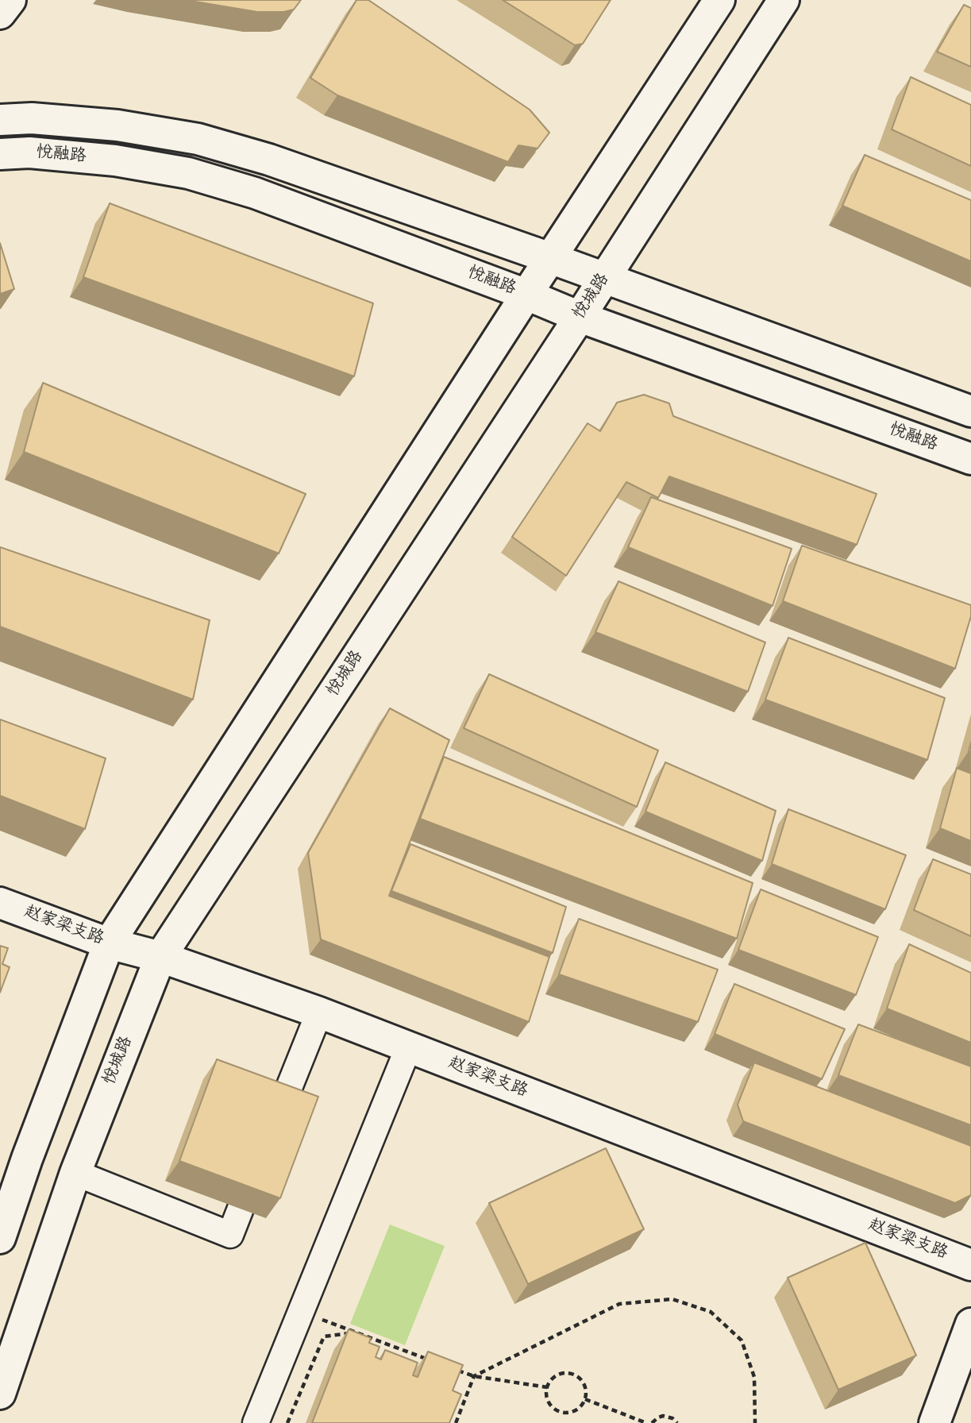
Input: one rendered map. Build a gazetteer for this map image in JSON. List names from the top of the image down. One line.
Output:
{"streets":{"main road":["悦融路","悦城路","赵家梁支路"]},"crossings":[["悦融路","悦城路"],["悦城路","赵家梁支路"]]}
